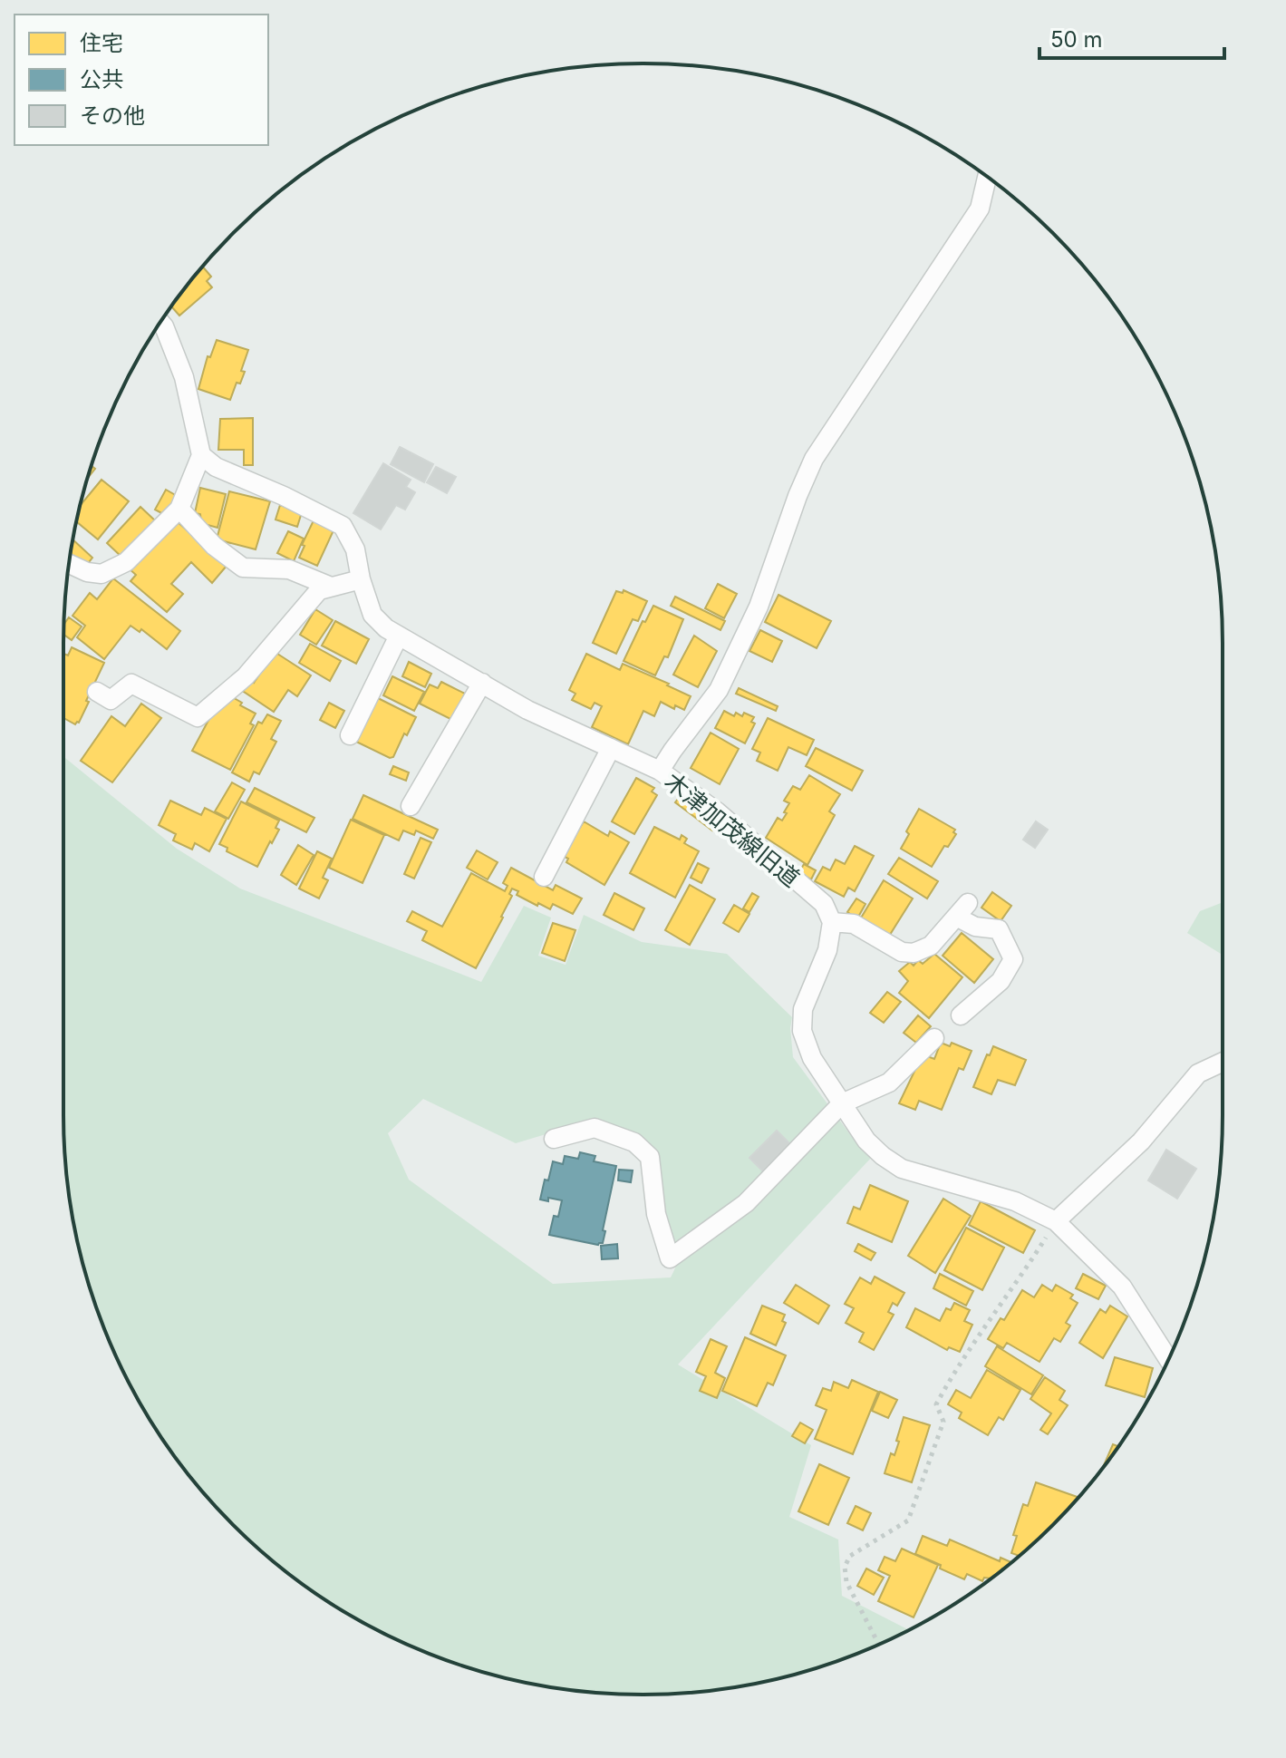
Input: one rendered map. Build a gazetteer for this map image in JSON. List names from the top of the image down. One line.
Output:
{"streets":{"street":["木津加茂線旧道"]},"legend":["住宅","公共","その他"],"scale_bar":"50 m"}
